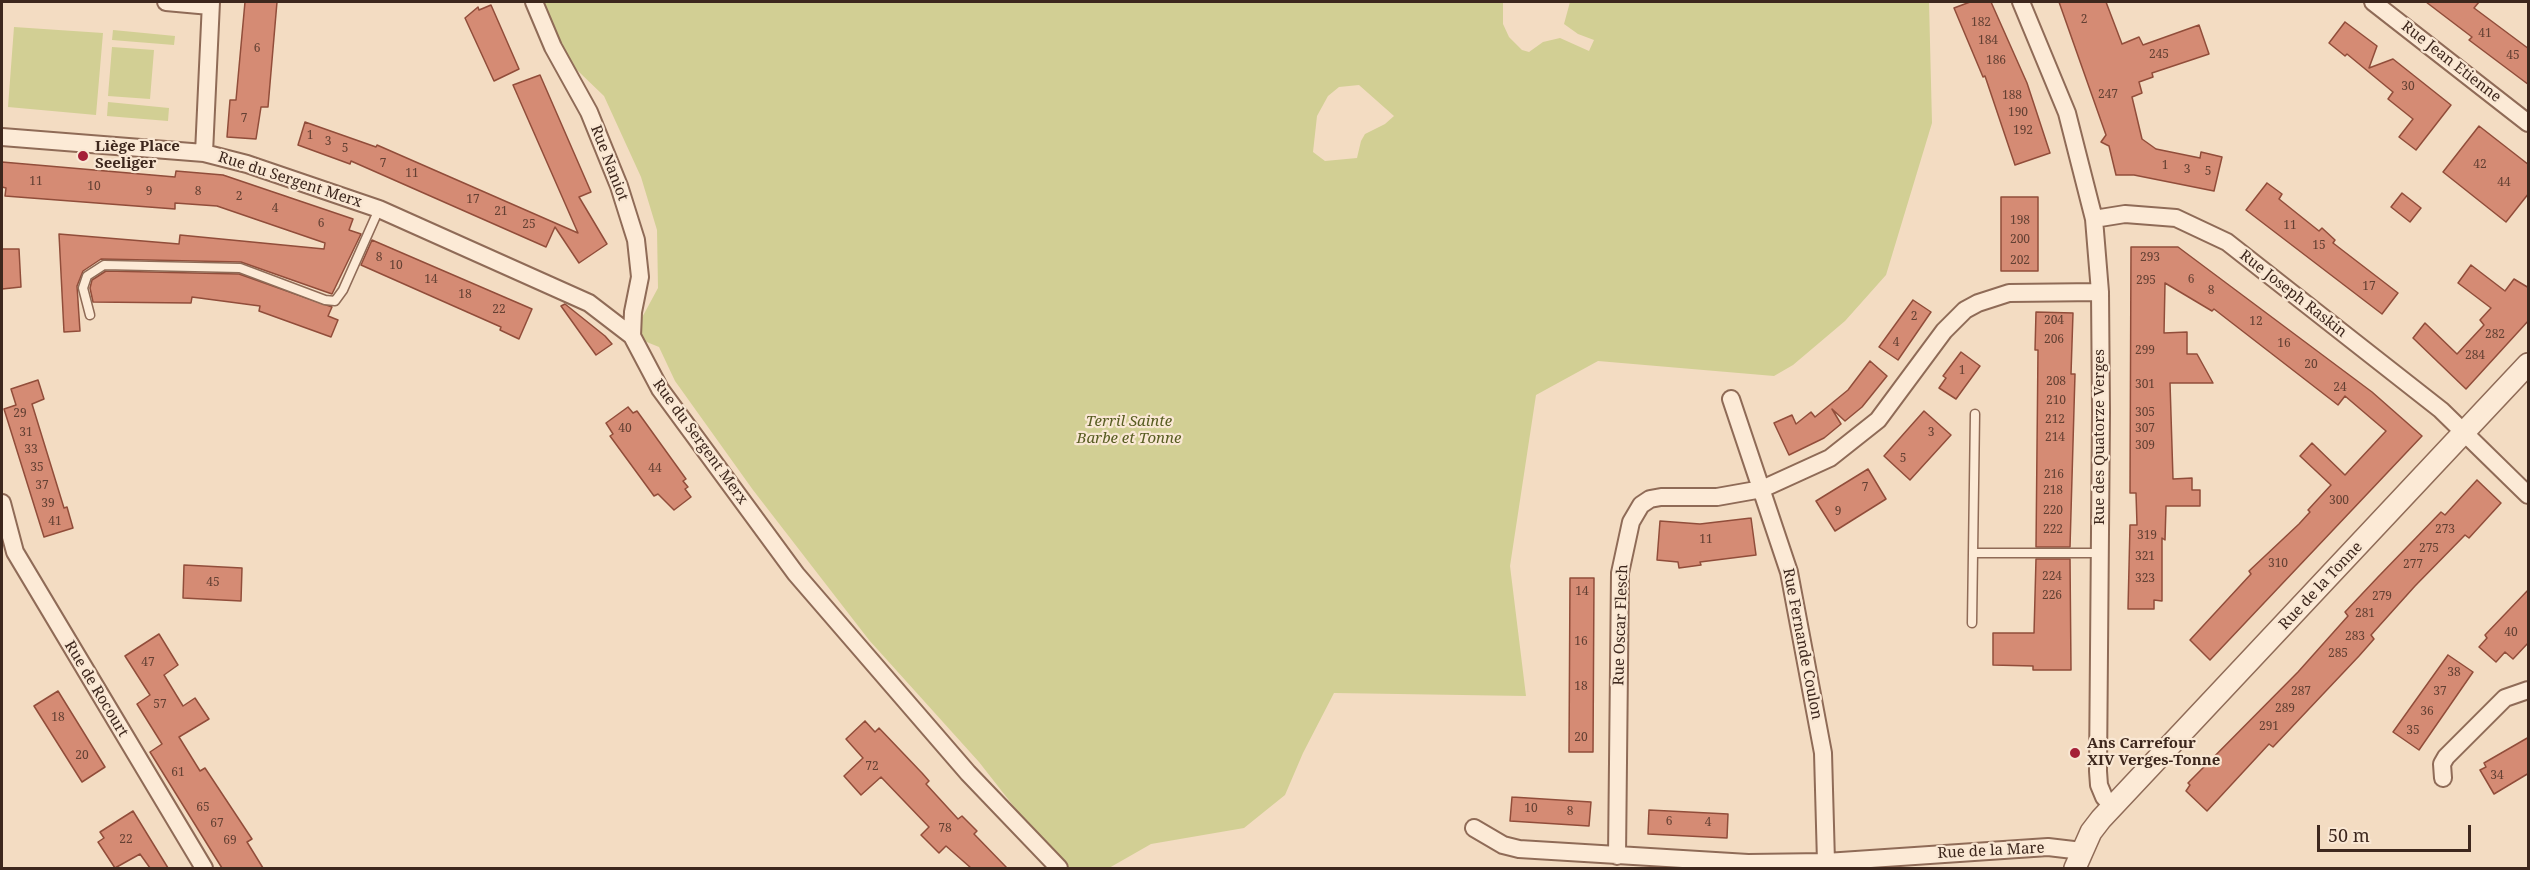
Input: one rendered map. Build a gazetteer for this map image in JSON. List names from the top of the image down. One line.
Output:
{"streets":{"street":["Rue Jean Etienne","Rue Naniot","Rue du Sergent Merx","Rue Joseph Raskin","Rue des Quatorze Verges","Rue de la Tonne","Rue Oscar Flesch","Rue Fernande Coulon","Rue de Rocourt","Rue de la Mare"]},"crossings":[["Rue Naniot","Rue du Sergent Merx"],["Rue Joseph Raskin","Rue des Quatorze Verges"],["Rue Joseph Raskin","Rue de la Tonne"],["Rue des Quatorze Verges","Rue de la Tonne"],["Rue des Quatorze Verges","Rue Oscar Flesch"],["Rue Oscar Flesch","Rue Fernande Coulon"],["Rue Oscar Flesch","Rue de la Mare"],["Rue Fernande Coulon","Rue de la Mare"]],"parks":["Terril Sainte Barbe et Tonne"],"places":["Liège Place Seeliger","Ans Carrefour XIV Verges-Tonne"],"house_numbers":["2","182","41","184","6","245","45","186","30","247","188","190","7","192","1","3","5","7","42","1","3","5","11","11","44","10","9","8","2","17","4","21","198","6","25","11","200","15","8","293","202","10","14","6","295","17","8","18","22","2","204","12","282","206","4","16","299","284","20","1","208","301","24","210","305","29","212","40","307","31","3","214","309","33","5","35","44","216","37","7","218","300","39","220","9","41","222","273","319","11","275","321","310","277","224","323","45","14","226","279","281","40","283","16","285","47","38","18","287","37","57","289","36","18","291","35","20","20","72","61","34","65","10","8","6","4","67","78","22","69"],"scale_bar":"50 m"}
